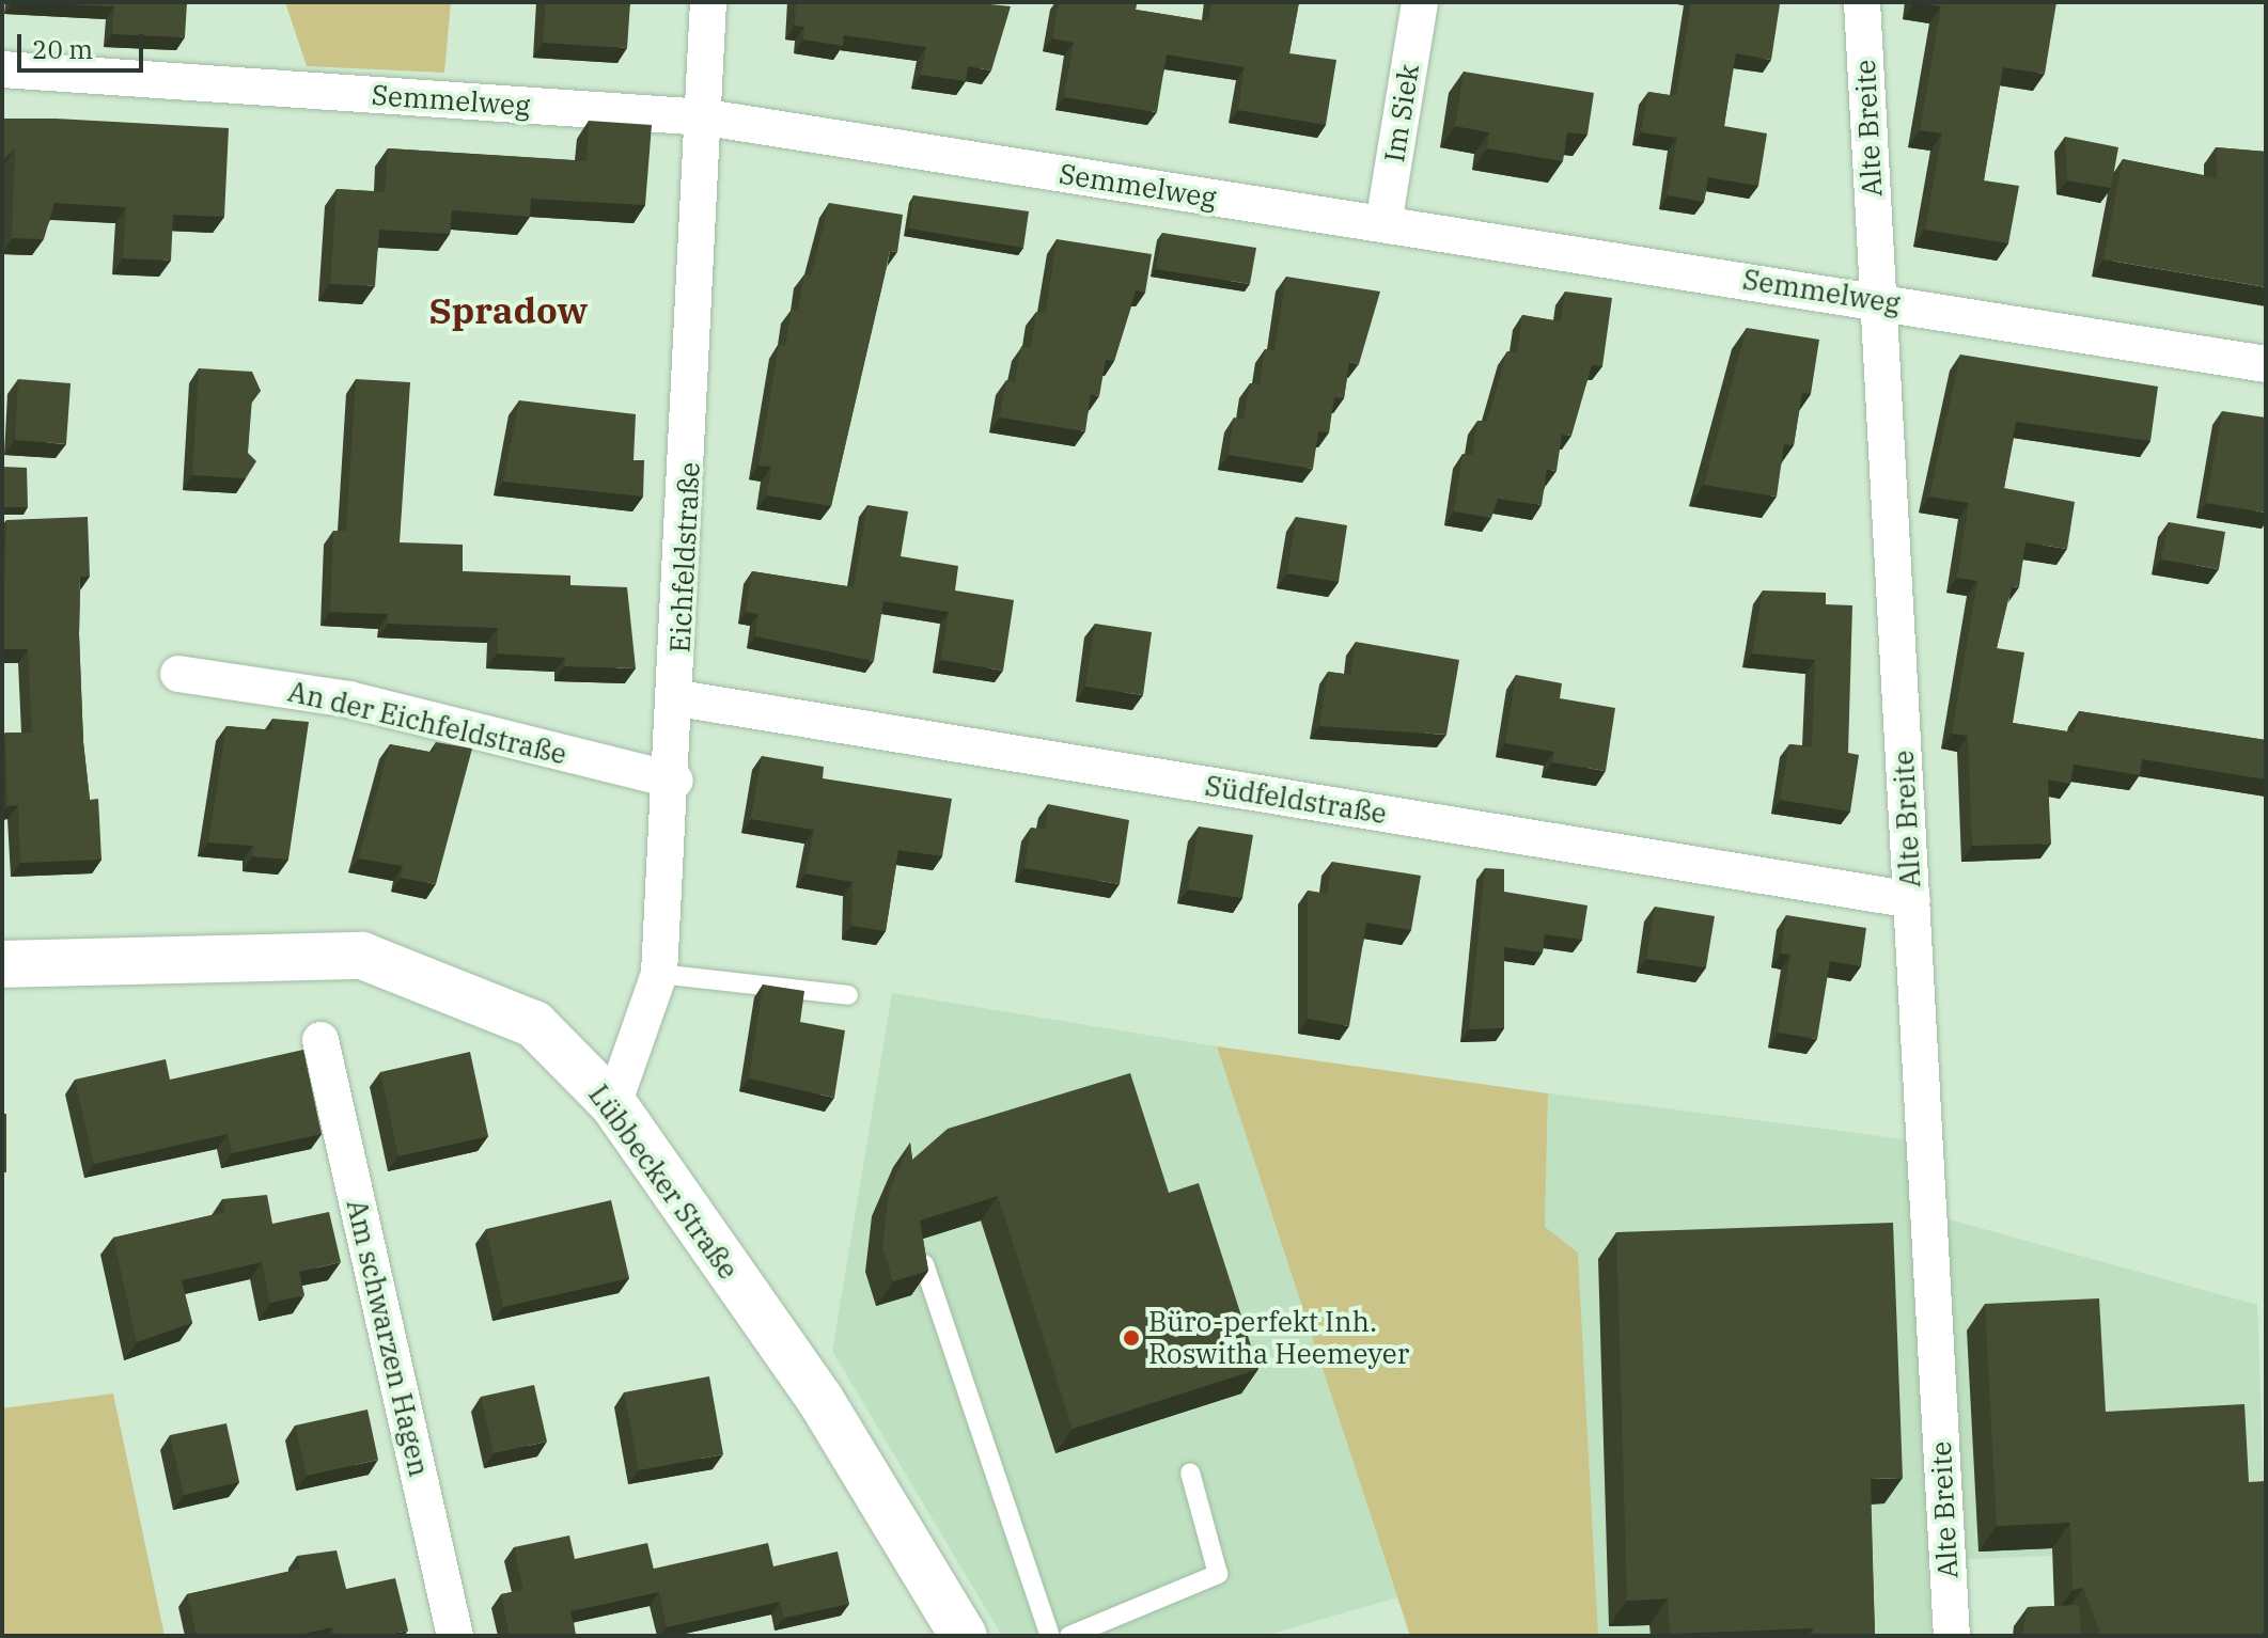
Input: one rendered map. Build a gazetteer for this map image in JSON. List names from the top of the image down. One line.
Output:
{"streets":{"main road":["Lübbecker Straße"],"street":["Semmelweg","Im Siek","Alte Breite","Eichfeldstraße","An der Eichfeldstraße","Südfeldstraße","Am schwarzen Hagen"]},"crossings":[["Semmelweg","Im Siek"],["Semmelweg","Alte Breite"],["Semmelweg","Eichfeldstraße"],["Alte Breite","Südfeldstraße"],["Eichfeldstraße","An der Eichfeldstraße"],["Eichfeldstraße","Südfeldstraße"],["Eichfeldstraße","Lübbecker Straße"]],"districts":["Spradow"],"places":["Büro-perfekt Inh. Roswitha Heemeyer"],"scale_bar":"20 m"}
